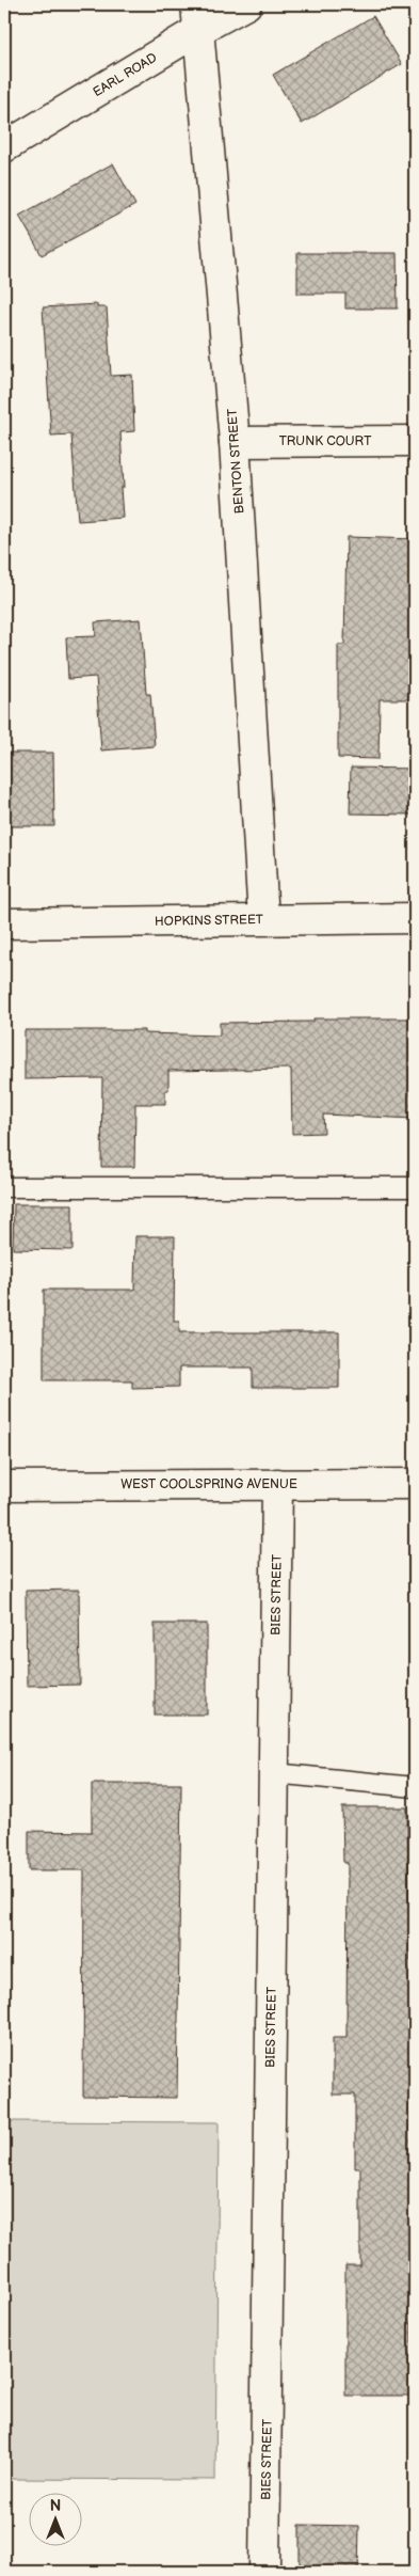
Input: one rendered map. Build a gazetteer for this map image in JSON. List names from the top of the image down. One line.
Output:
{"streets":{"street":["EARL ROAD","TRUNK COURT","BENTON STREET","HOPKINS STREET","WEST COOLSPRING AVENUE","BIES STREET"]},"crossings":[["EARL ROAD","BENTON STREET"],["TRUNK COURT","BENTON STREET"],["BENTON STREET","HOPKINS STREET"],["WEST COOLSPRING AVENUE","BIES STREET"]],"north":"top"}
